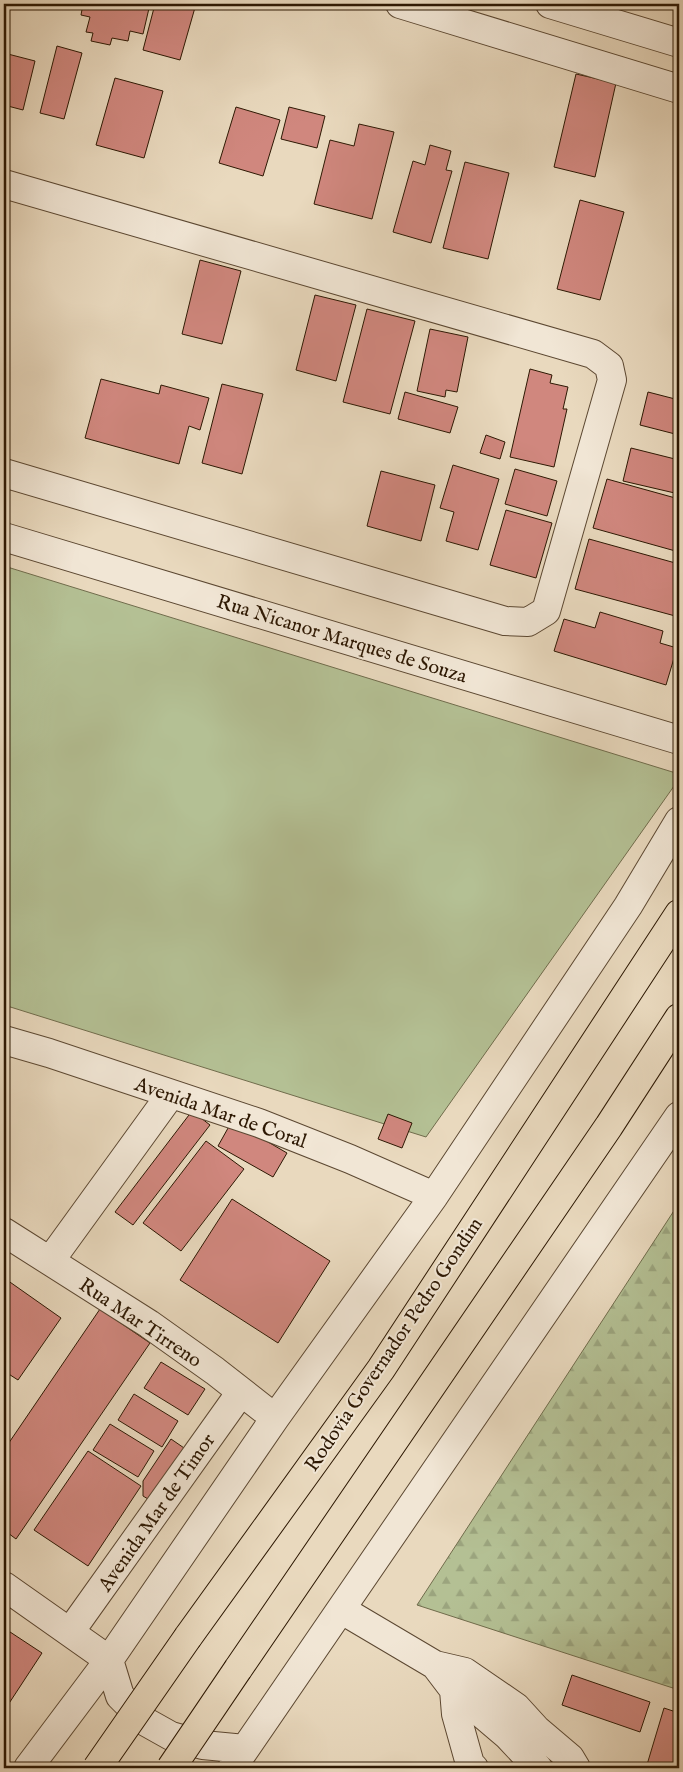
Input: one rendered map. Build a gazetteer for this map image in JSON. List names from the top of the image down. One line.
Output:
{"streets":{"highway":["Rodovia Governador Pedro Gondim"],"street":["Rua Nicanor Marques de Souza","Avenida Mar de Coral","Rua Mar Tirreno","Avenida Mar de Timor"]},"crossings":[["Rua Mar Tirreno","Avenida Mar de Timor"]]}
